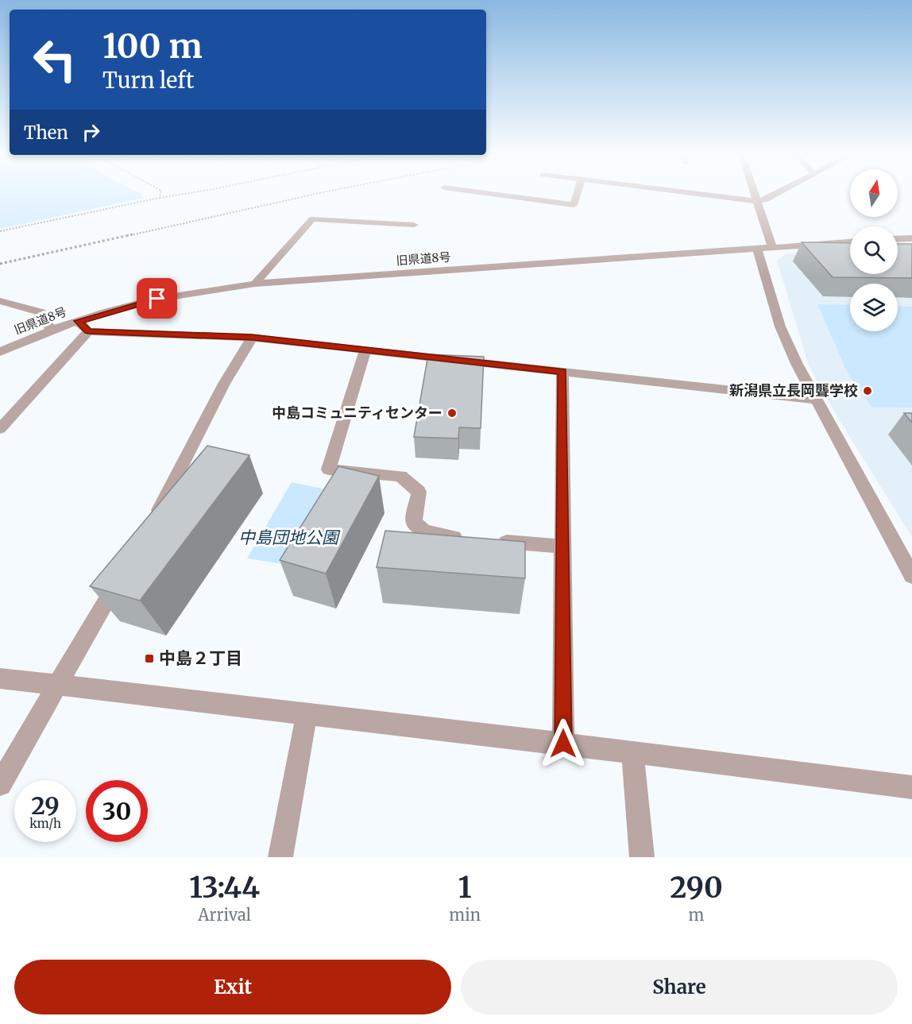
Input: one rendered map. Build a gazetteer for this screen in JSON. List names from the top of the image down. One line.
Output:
{"streets":{"street":["旧県道8号"]},"parks":["中島団地公園"],"places":{"other":["新潟県立長岡聾学校","中島コミュニティセンター"],"transit":["中島２丁目"]},"north":"top","page":{"turn":["100 m","Turn left"],"then":"Then","speed":"29 km/h","limit":"30","eta":["13:44","Arrival","1","min","290","m"],"buttons":["Exit","Share"]}}
